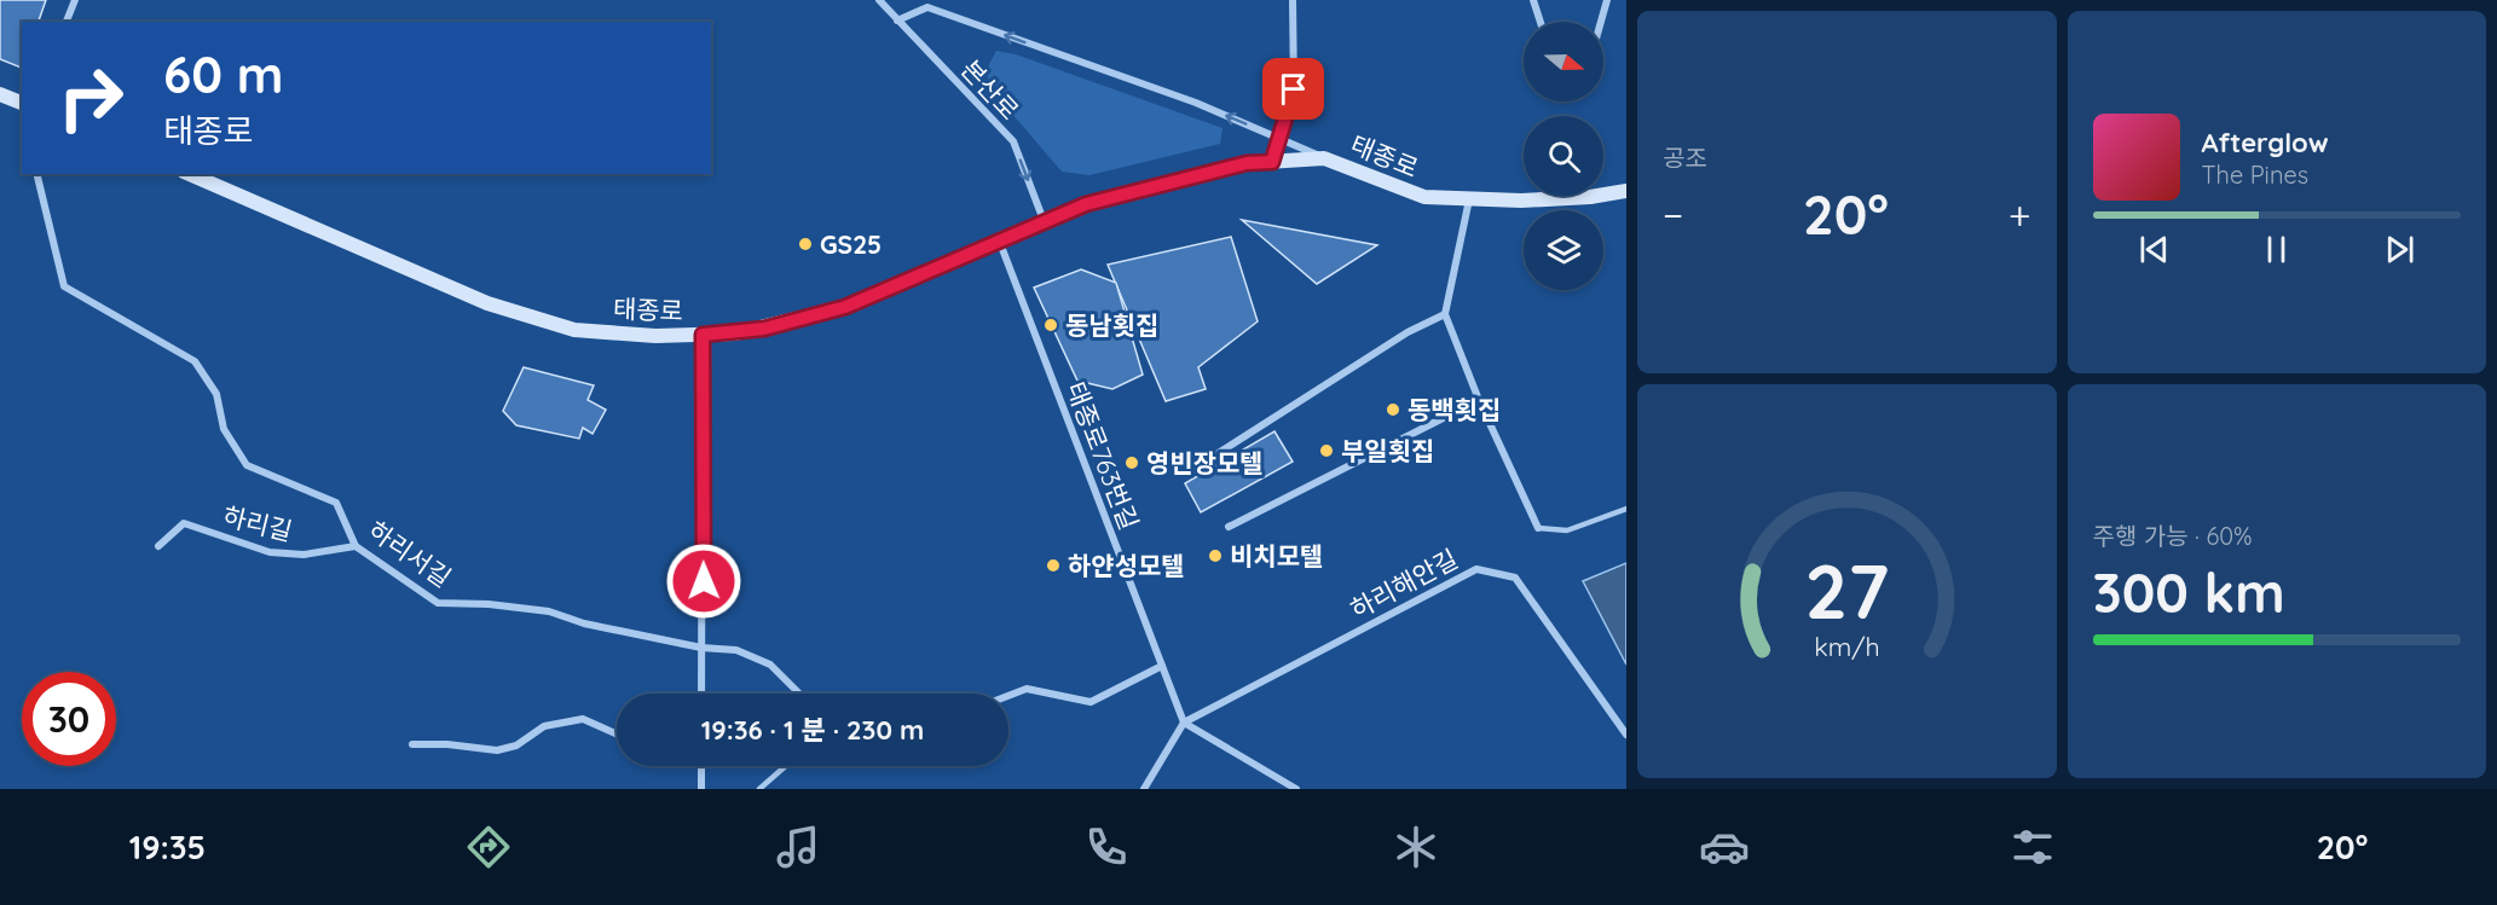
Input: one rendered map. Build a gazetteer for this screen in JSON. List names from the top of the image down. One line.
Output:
{"streets":{"main road":["태종로"],"street":["본산로","태종로763번길","하리길","하리서길","하리해안길"]},"crossings":[["본산로","태종로"],["태종로","태종로763번길"],["태종로763번길","하리해안길"],["하리길","하리서길"]],"one_way":["본산로"],"places":["GS25","동남횟집","동백횟집","부일횟집","영빈장모텔","비치모텔","하얀성모텔"],"north":"right","page":{"tile":["공조",["주행 가능 · 60%","300 km"]],"turn":["60 m","태종로"],"song":["Afterglow","The Pines"],"heat":["−","20°","+"],"limit":"30","trip":"19:36 · 1 분 · 230 m","tabs":["19:35","20°"],"gauge":["27","km/h"]}}
